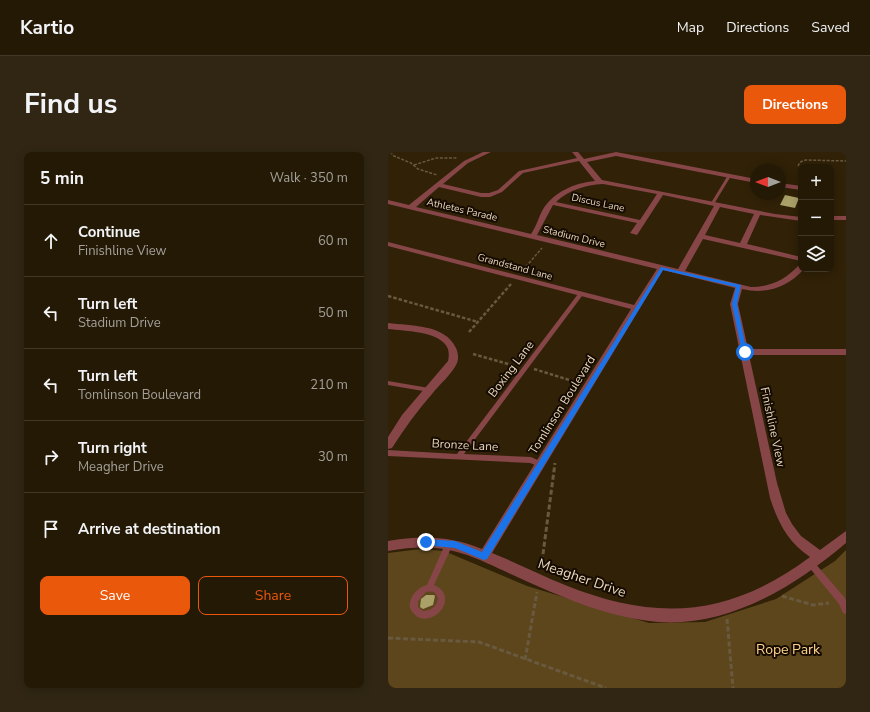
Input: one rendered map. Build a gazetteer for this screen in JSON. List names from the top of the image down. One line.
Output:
{"streets":{"street":["Discus Lane","Athletes Parade","Stadium Drive","Grandstand Lane","Tomlinson Boulevard","Finishline View","Meagher Drive"],"lane":["Boxing Lane","Bronze Lane"]},"crossings":[["Discus Lane","Stadium Drive"],["Athletes Parade","Stadium Drive"],["Stadium Drive","Tomlinson Boulevard"],["Stadium Drive","Finishline View"],["Grandstand Lane","Boxing Lane"],["Grandstand Lane","Tomlinson Boulevard"],["Boxing Lane","Bronze Lane"],["Tomlinson Boulevard","Bronze Lane"],["Tomlinson Boulevard","Meagher Drive"],["Finishline View","Meagher Drive"]],"parks":["Rope Park"],"north":"left","page":{"header":"Kartio","nav":["Map","Directions","Saved"],"title":"Find us","buttons":["Directions",["Save","Share"]],"heading":["5 min","Walk · 350 m"],"map_buttons":["+","−"],"list":[["Continue","Finishline View","60 m"],["Turn left","Stadium Drive","50 m"],["Turn left","Tomlinson Boulevard","210 m"],["Turn right","Meagher Drive","30 m"],"Arrive at destination"]}}
